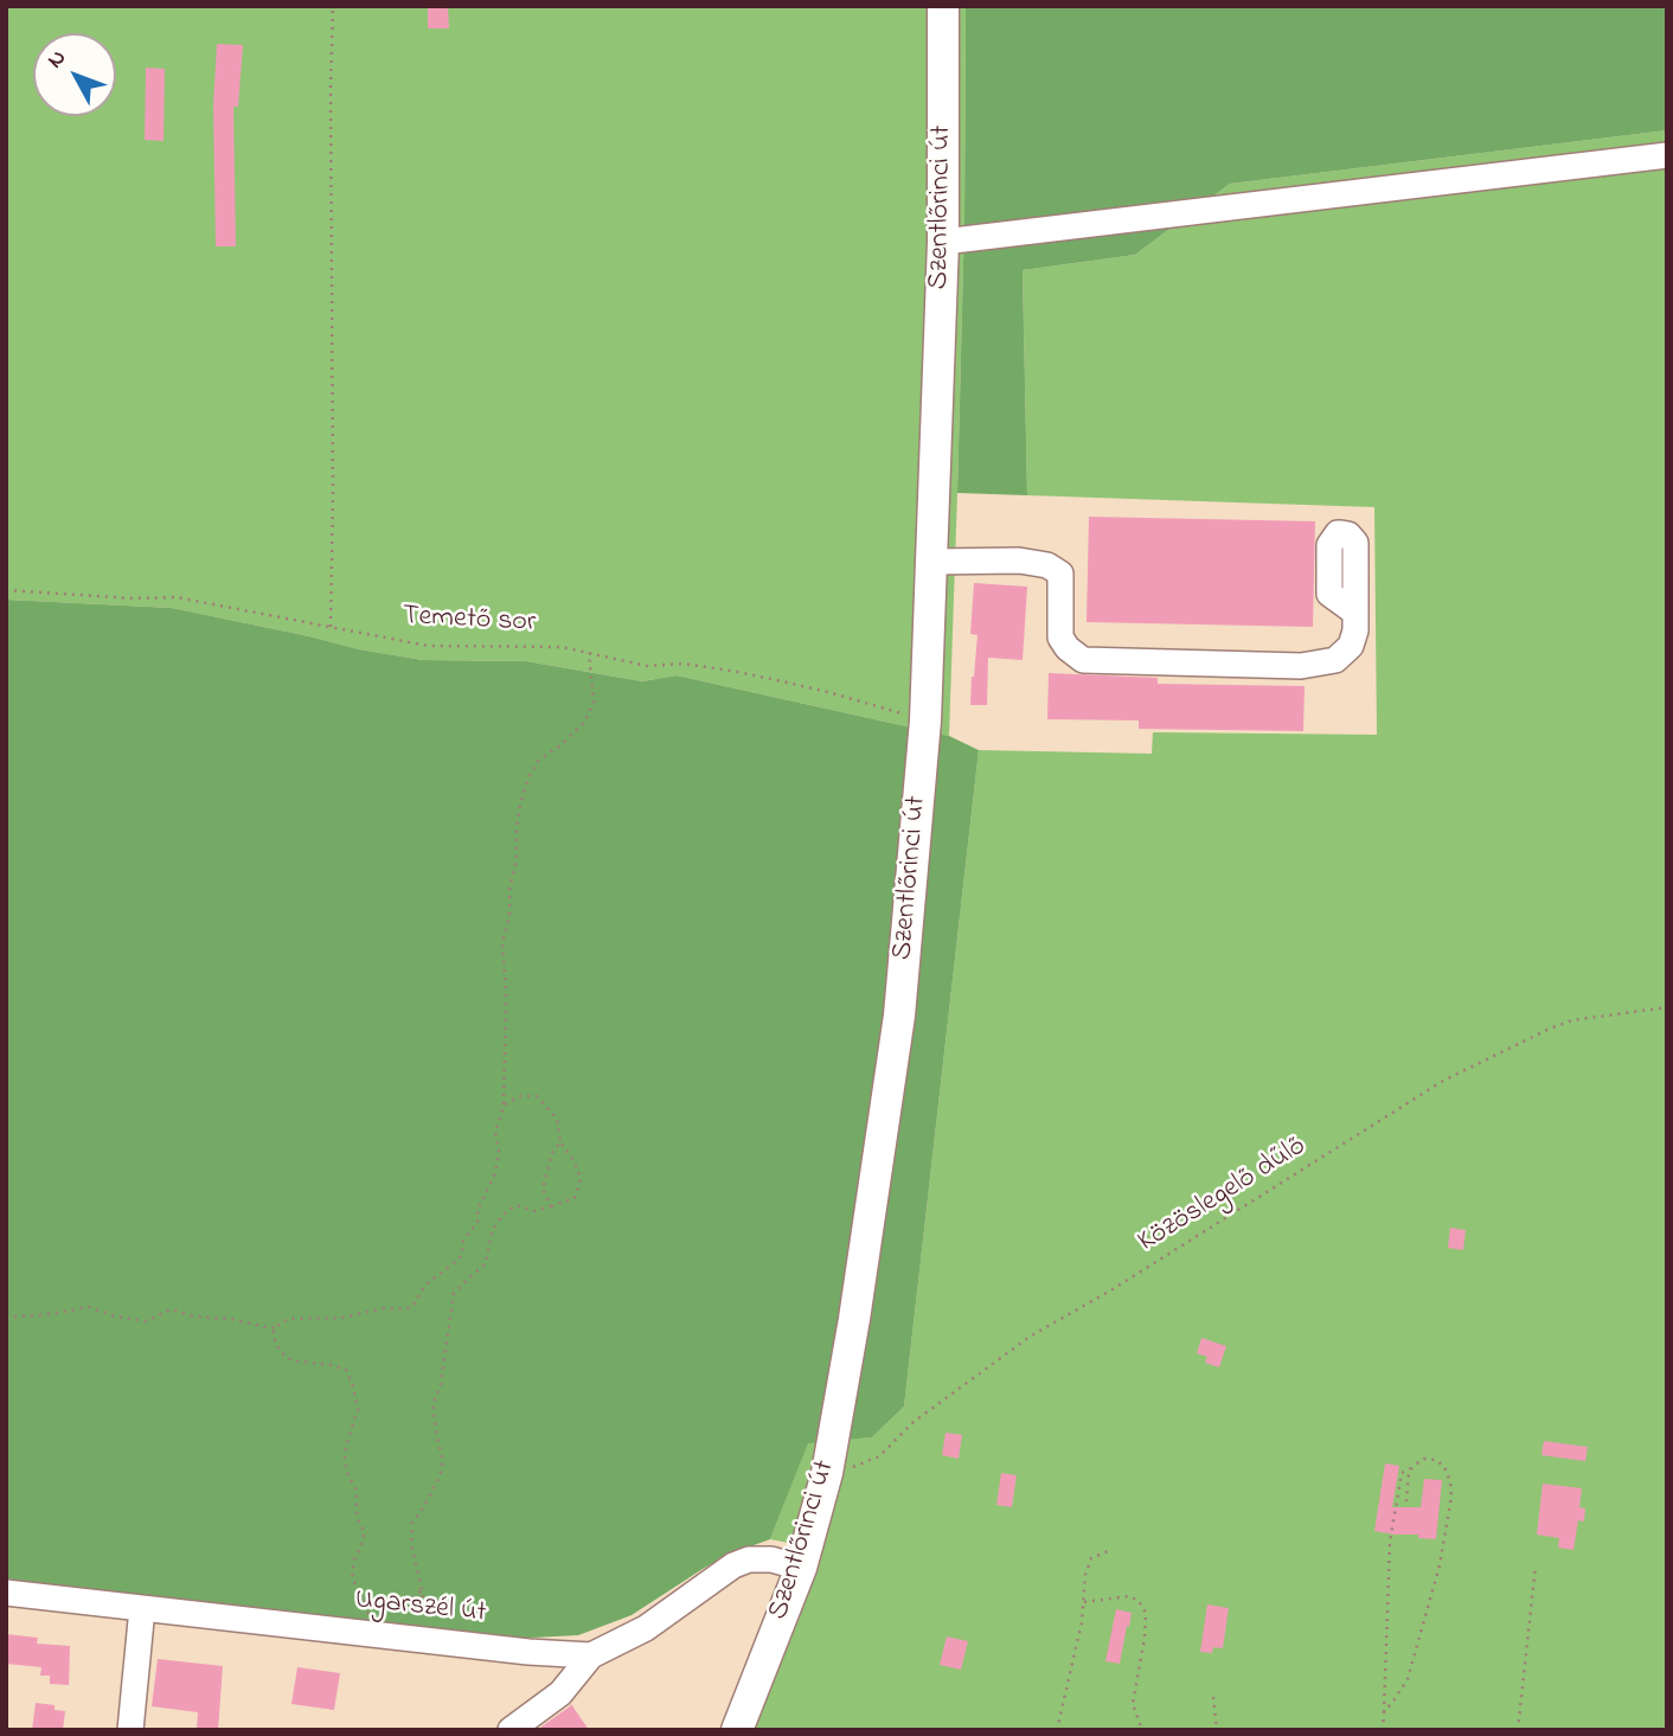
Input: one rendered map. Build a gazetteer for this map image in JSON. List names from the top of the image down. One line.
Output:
{"streets":{"main road":["Szentlőrinci út"],"street":["Ugarszél út"],"path":["Temető sor","Közöslegelő dűlő"]},"crossings":[["Szentlőrinci út","Temető sor"],["Szentlőrinci út","Közöslegelő dűlő"],["Szentlőrinci út","Ugarszél út"]],"north":"top left"}
